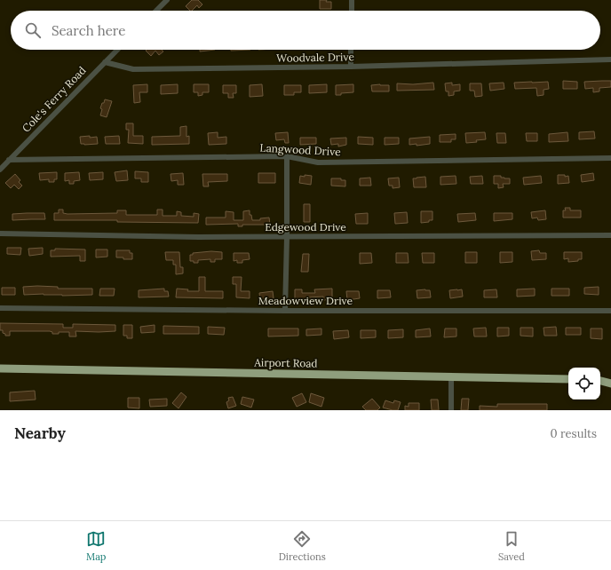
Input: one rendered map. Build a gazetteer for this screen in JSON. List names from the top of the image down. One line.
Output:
{"streets":{"highway":["Airport Road"],"street":["Woodvale Drive","Cole's Ferry Road","Langwood Drive","Edgewood Drive","Meadowview Drive"]},"crossings":[["Woodvale Drive","Cole's Ferry Road"],["Cole's Ferry Road","Langwood Drive"]],"page":{"search":"Search here","heading":["Nearby","0 results"],"nav":["Map","Directions","Saved"]}}
